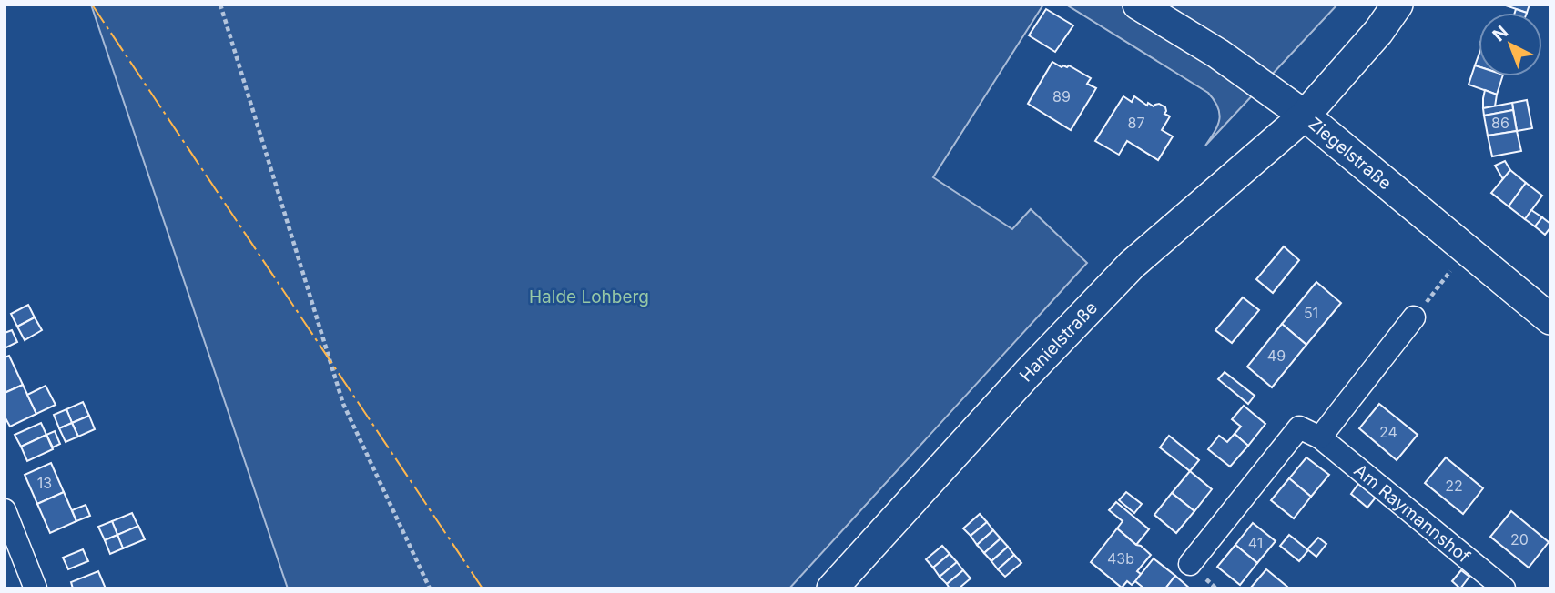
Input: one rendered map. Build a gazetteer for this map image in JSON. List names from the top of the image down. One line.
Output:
{"streets":{"main road":["Ziegelstraße","Hanielstraße"],"street":["Am Raymannshof"]},"crossings":[["Ziegelstraße","Hanielstraße"]],"parks":["Halde Lohberg"],"house_numbers":["89","87","86","51","49","24","13","22","20","41","43b"],"north":"top left"}
